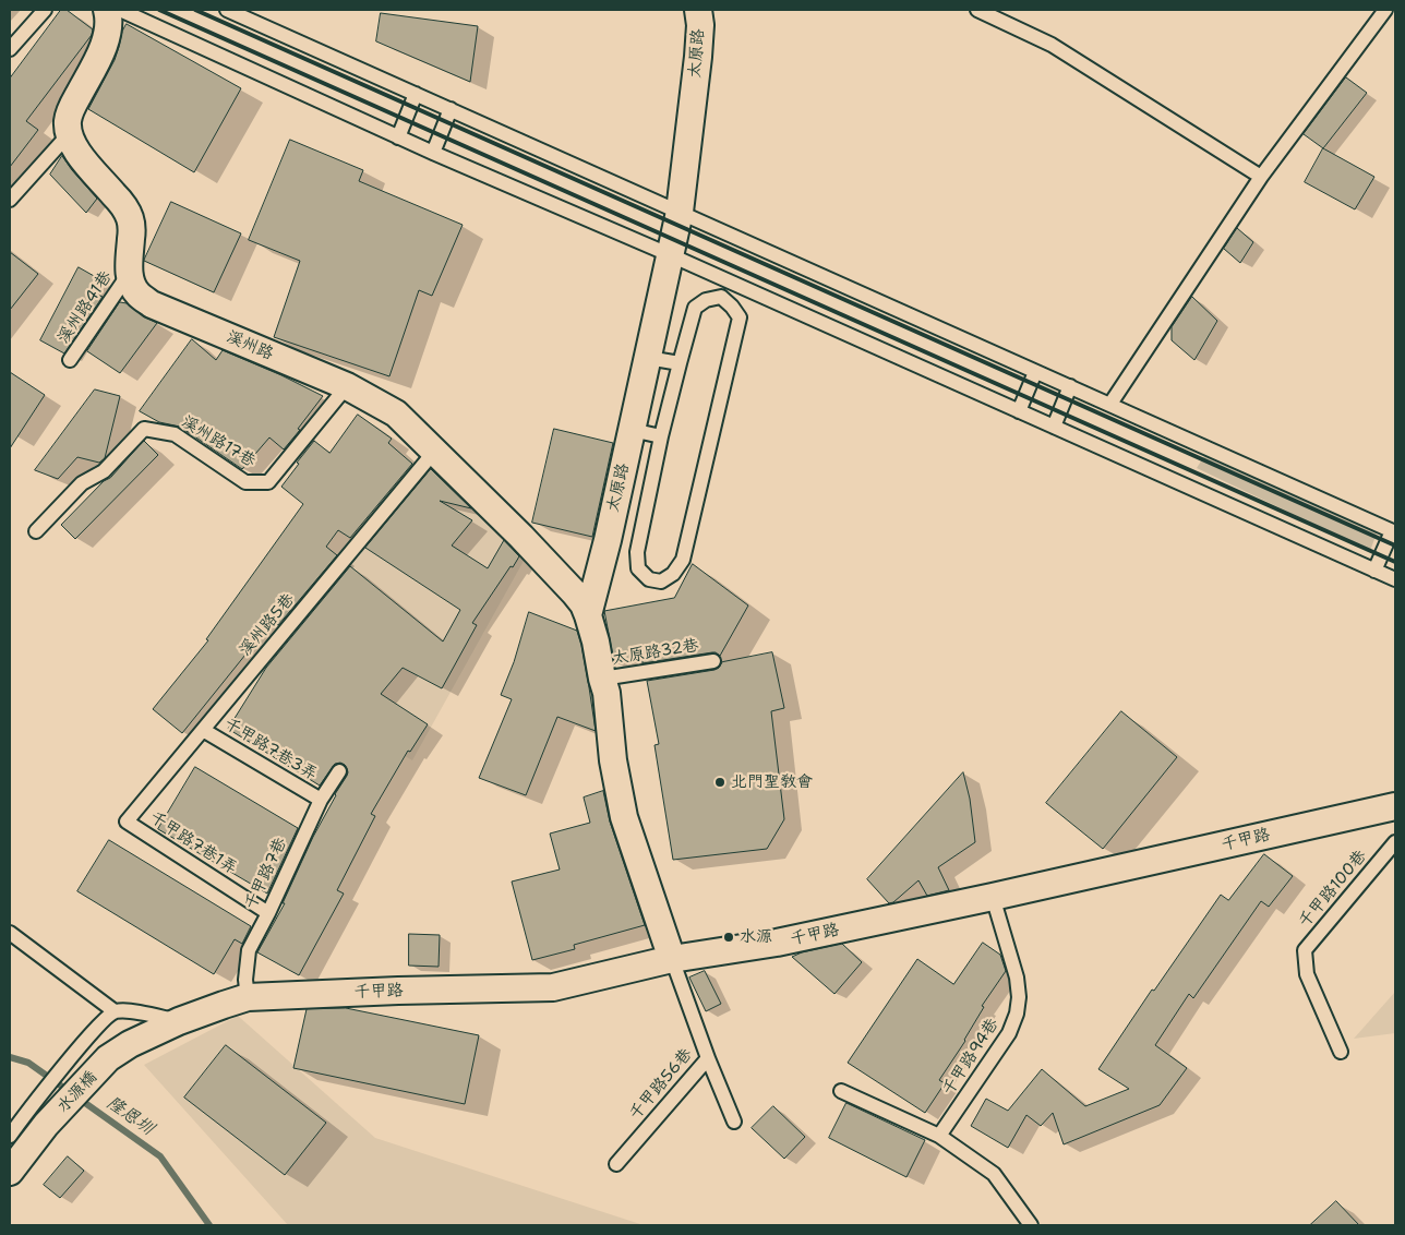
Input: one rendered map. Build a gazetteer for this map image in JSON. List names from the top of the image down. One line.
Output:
{"streets":{"street":["太原路","溪州路","千甲路","水源橋"],"lane":["溪州路41巷","溪州路17巷","溪州路5巷","太原路32巷","千甲路7巷3弄","千甲路7巷1弄","千甲路7巷","千甲路100巷","千甲路94巷","千甲路56巷"]},"crossings":[["太原路","溪州路"],["溪州路41巷","溪州路"],["溪州路","溪州路17巷"],["溪州路","溪州路5巷"],["溪州路5巷","千甲路7巷3弄"],["溪州路5巷","千甲路7巷1弄"],["千甲路7巷3弄","千甲路7巷"],["千甲路","千甲路7巷"],["千甲路","千甲路94巷"],["千甲路","千甲路56巷"],["千甲路","水源橋"],["千甲路7巷1弄","千甲路7巷"]],"water":["隆恩圳"],"places":["北門聖教會","水源"]}
